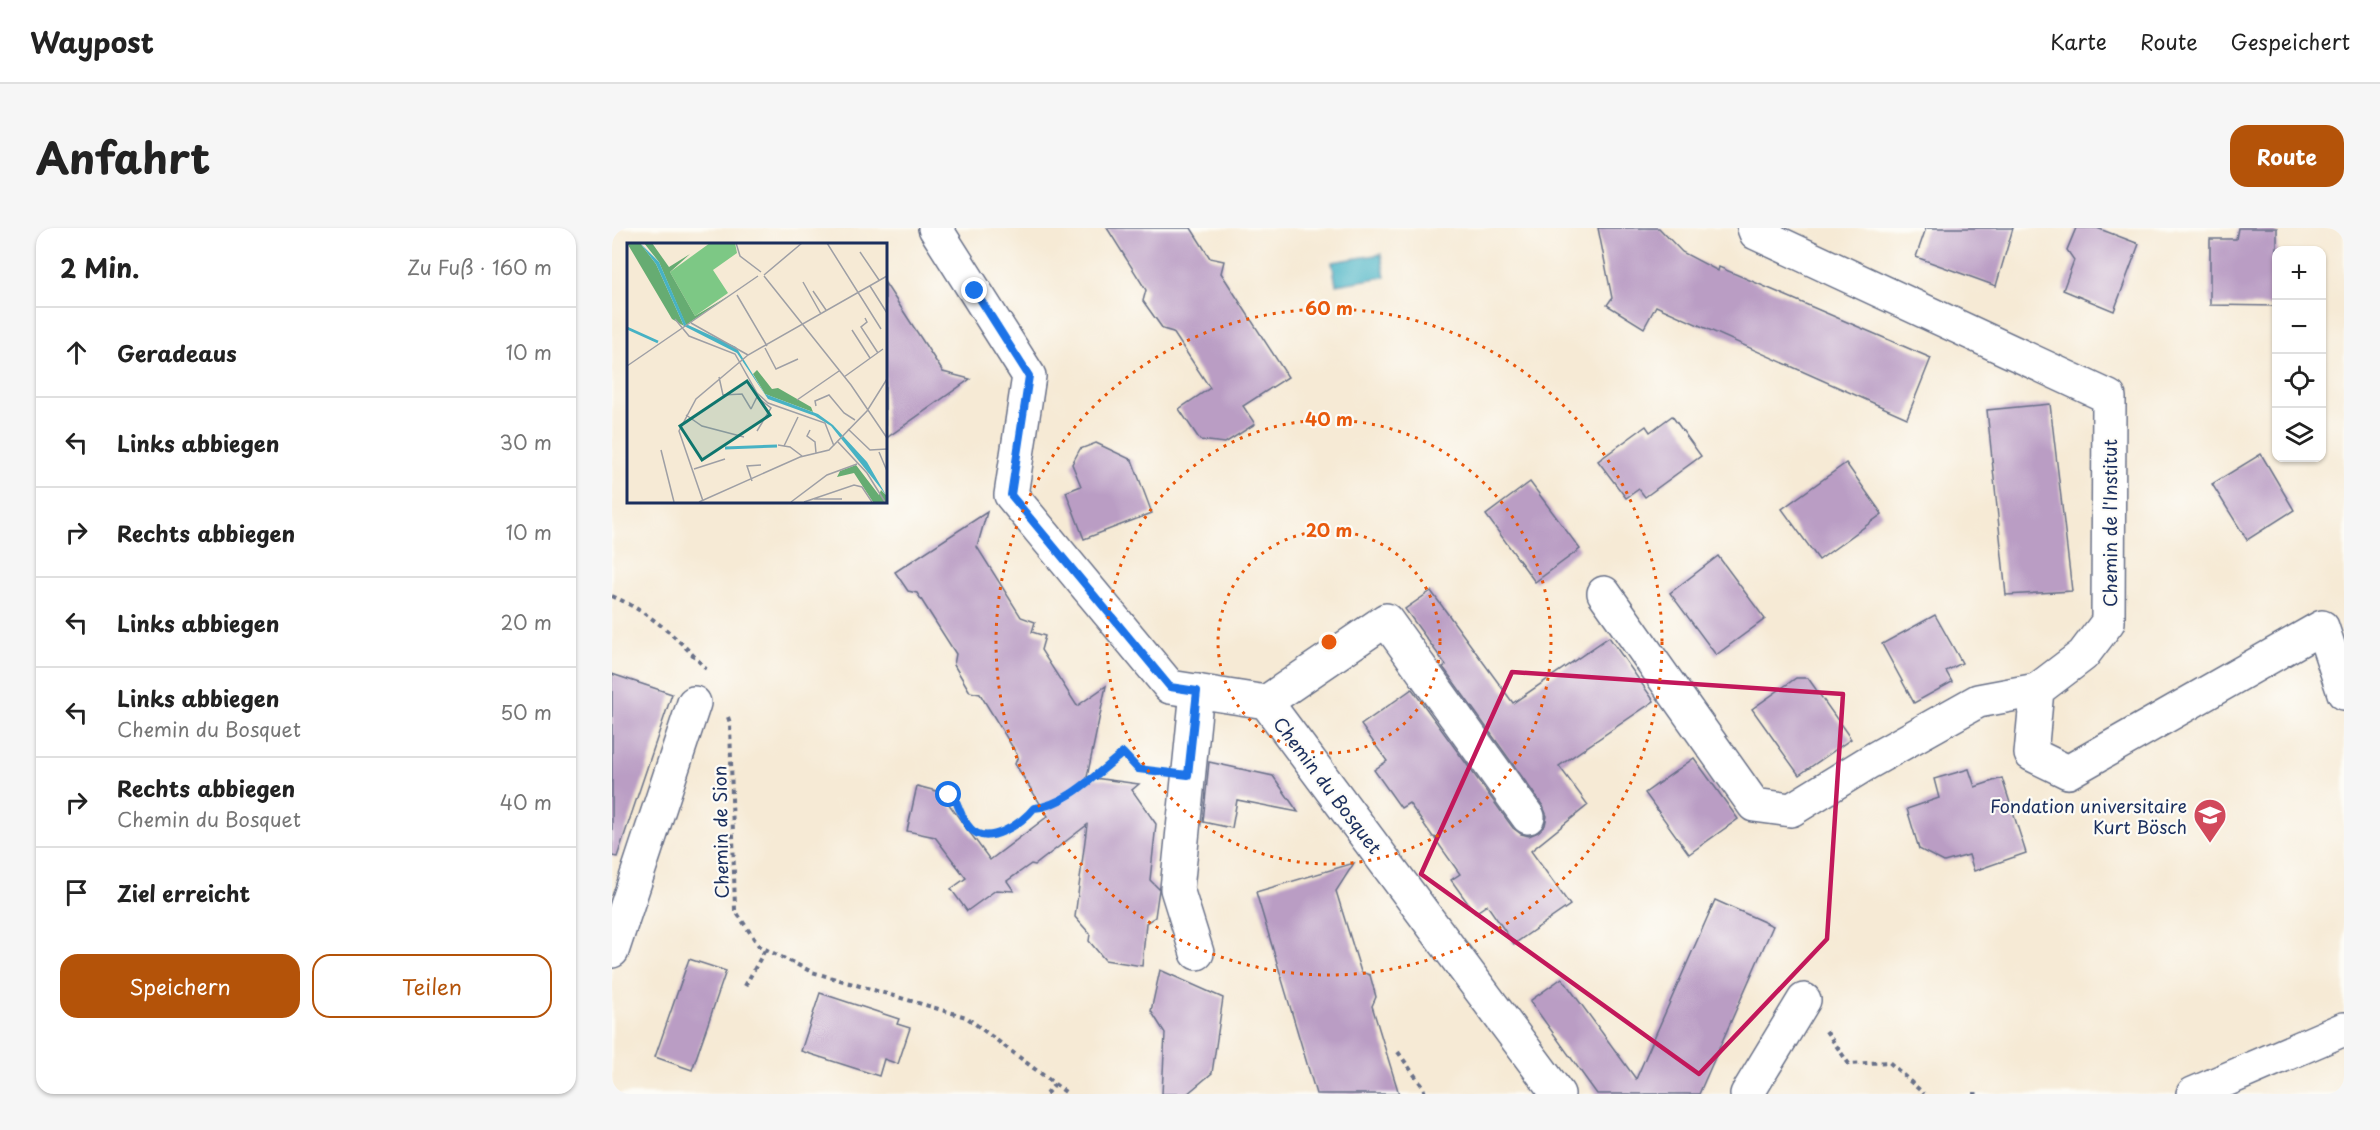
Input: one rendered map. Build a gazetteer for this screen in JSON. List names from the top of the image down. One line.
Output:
{"streets":{"street":["Chemin de l'Institut","Chemin du Bosquet"],"path":["Chemin de Sion"]},"places":{"school or university":["Fondation universitaire Kurt Bösch"]},"page":{"header":"Waypost","nav":["Karte","Route","Gespeichert"],"title":"Anfahrt","buttons":["Route",["Speichern","Teilen"]],"heading":["2 Min.","Zu Fuß · 160 m"],"map_buttons":["+","−"],"list":[["Geradeaus","10 m"],["Links abbiegen","30 m"],["Rechts abbiegen","10 m"],["Links abbiegen","20 m"],["Links abbiegen","Chemin du Bosquet","50 m"],["Rechts abbiegen","Chemin du Bosquet","40 m"],"Ziel erreicht"]},"rings":["60 m","40 m","20 m"]}
